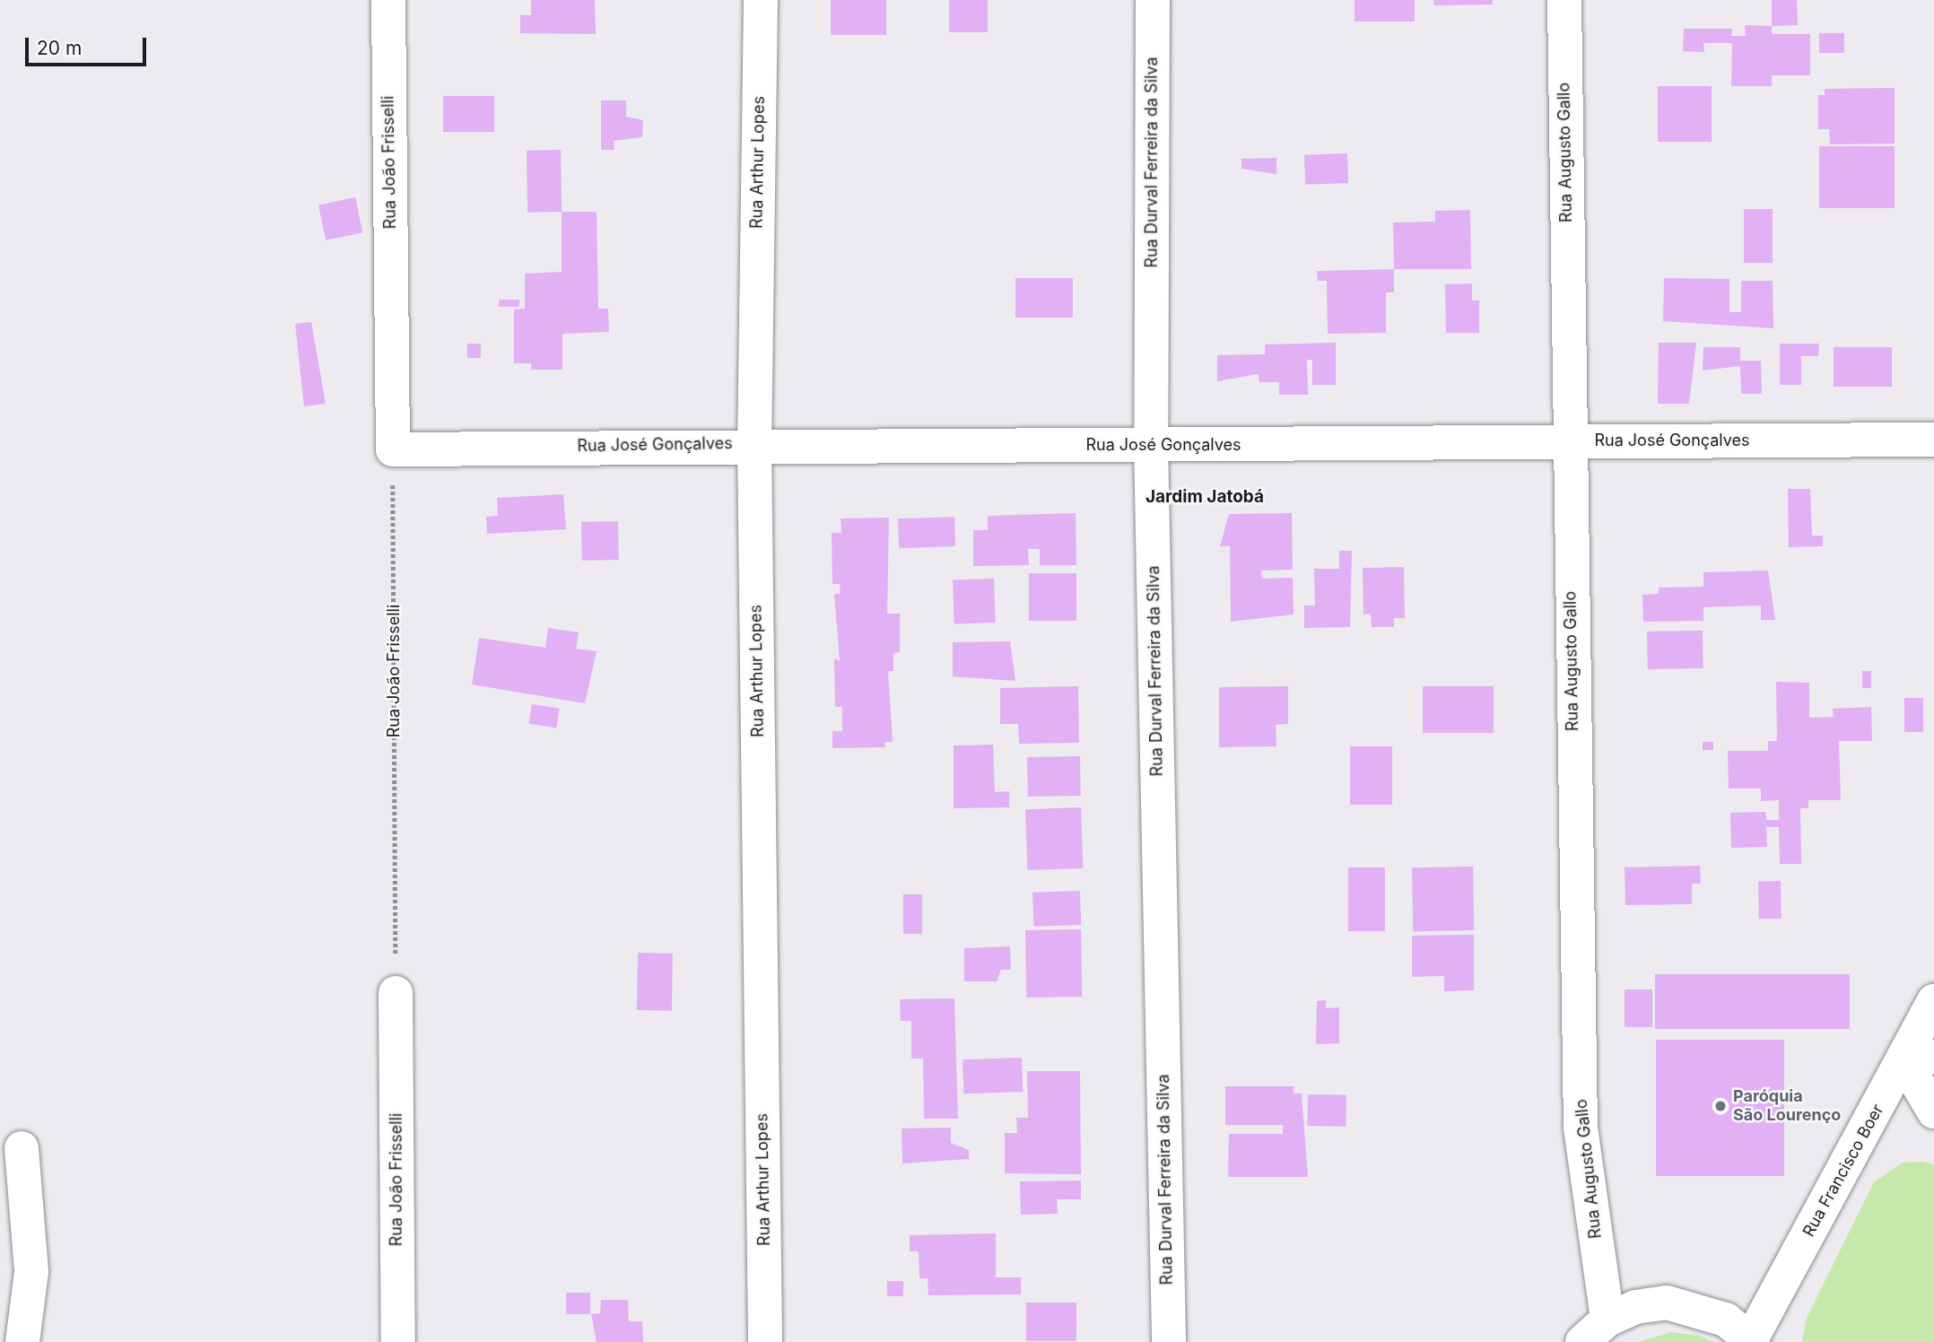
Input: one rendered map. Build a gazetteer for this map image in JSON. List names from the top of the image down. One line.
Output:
{"streets":{"street":["Rua Augusto Gallo","Rua João Frisselli","Rua Arthur Lopes","Rua Durval Ferreira da Silva","Rua José Gonçalves","Rua Francisco Boer"]},"crossings":[["Rua Augusto Gallo","Rua José Gonçalves"],["Rua João Frisselli","Rua José Gonçalves"],["Rua Arthur Lopes","Rua José Gonçalves"],["Rua Durval Ferreira da Silva","Rua José Gonçalves"]],"districts":["Jardim Jatobá"],"places":["Paróquia São Lourenço"],"scale_bar":"20 m"}
